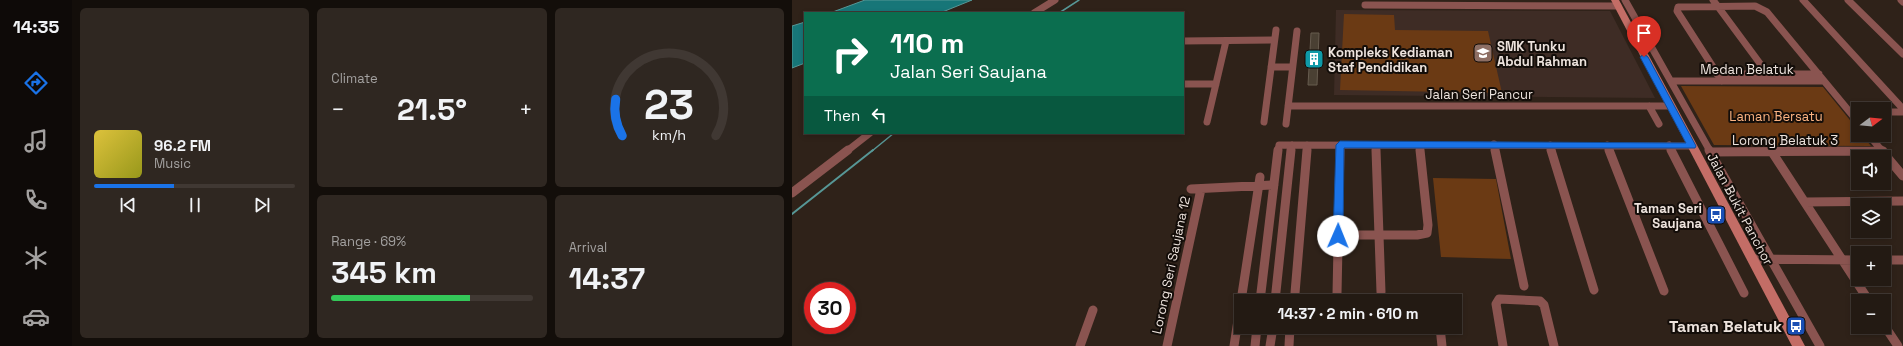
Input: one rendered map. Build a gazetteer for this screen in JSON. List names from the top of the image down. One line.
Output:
{"streets":{"main road":["Jalan Bukit Panchor"],"street":["Medan Belatuk","Jalan Seri Pancur","Lorong Belatuk 3","Lorong Seri Saujana 12"]},"crossings":[["Jalan Seri Pancur","Jalan Bukit Panchor"]],"parks":["Laman Bersatu"],"places":{"school or university":["SMK Tunku Abdul Rahman"],"building":["Kompleks Kediaman Staf Pendidikan"],"bus stop":["Taman Seri Saujana","Taman Belatuk"]},"north":"right","page":{"tabs":"14:35","tile":["Climate",["Range · 69%","345 km"],["Arrival","14:37"]],"turn":["110 m","Jalan Seri Saujana"],"heat":["−","21.5°","+"],"then":"Then","map_buttons":["+","−"],"song":["96.2 FM","Music"],"limit":"30","trip":"14:37 · 2 min · 610 m","gauge":["23","km/h"]}}
